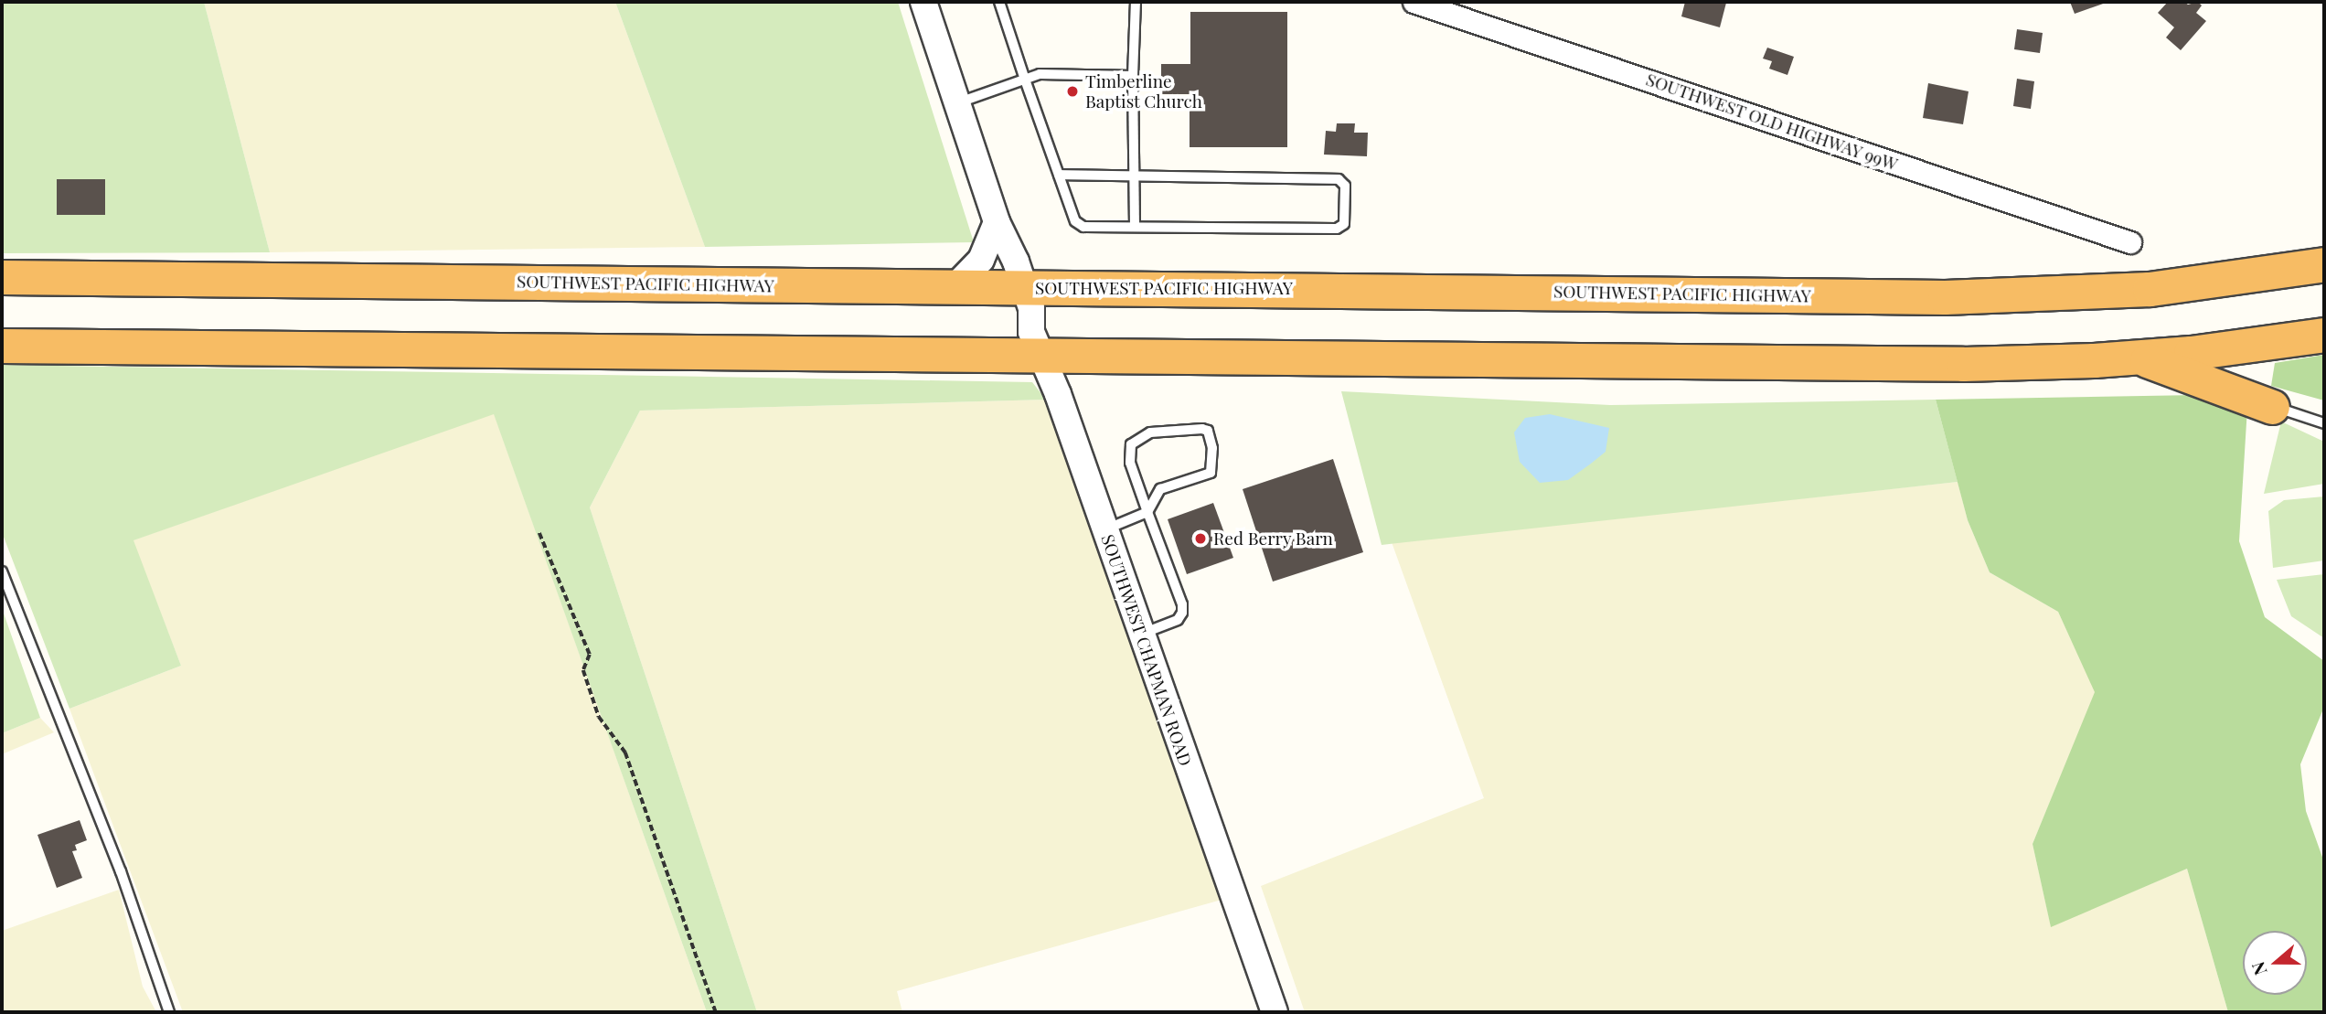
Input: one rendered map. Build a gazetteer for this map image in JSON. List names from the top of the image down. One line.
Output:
{"streets":{"highway":["SOUTHWEST PACIFIC HIGHWAY"],"street":["SOUTHWEST OLD HIGHWAY 99W","SOUTHWEST CHAPMAN ROAD"]},"crossings":[["SOUTHWEST PACIFIC HIGHWAY","SOUTHWEST CHAPMAN ROAD"]],"places":["Timberline Baptist Church","Red Berry Barn"],"north":"left"}
